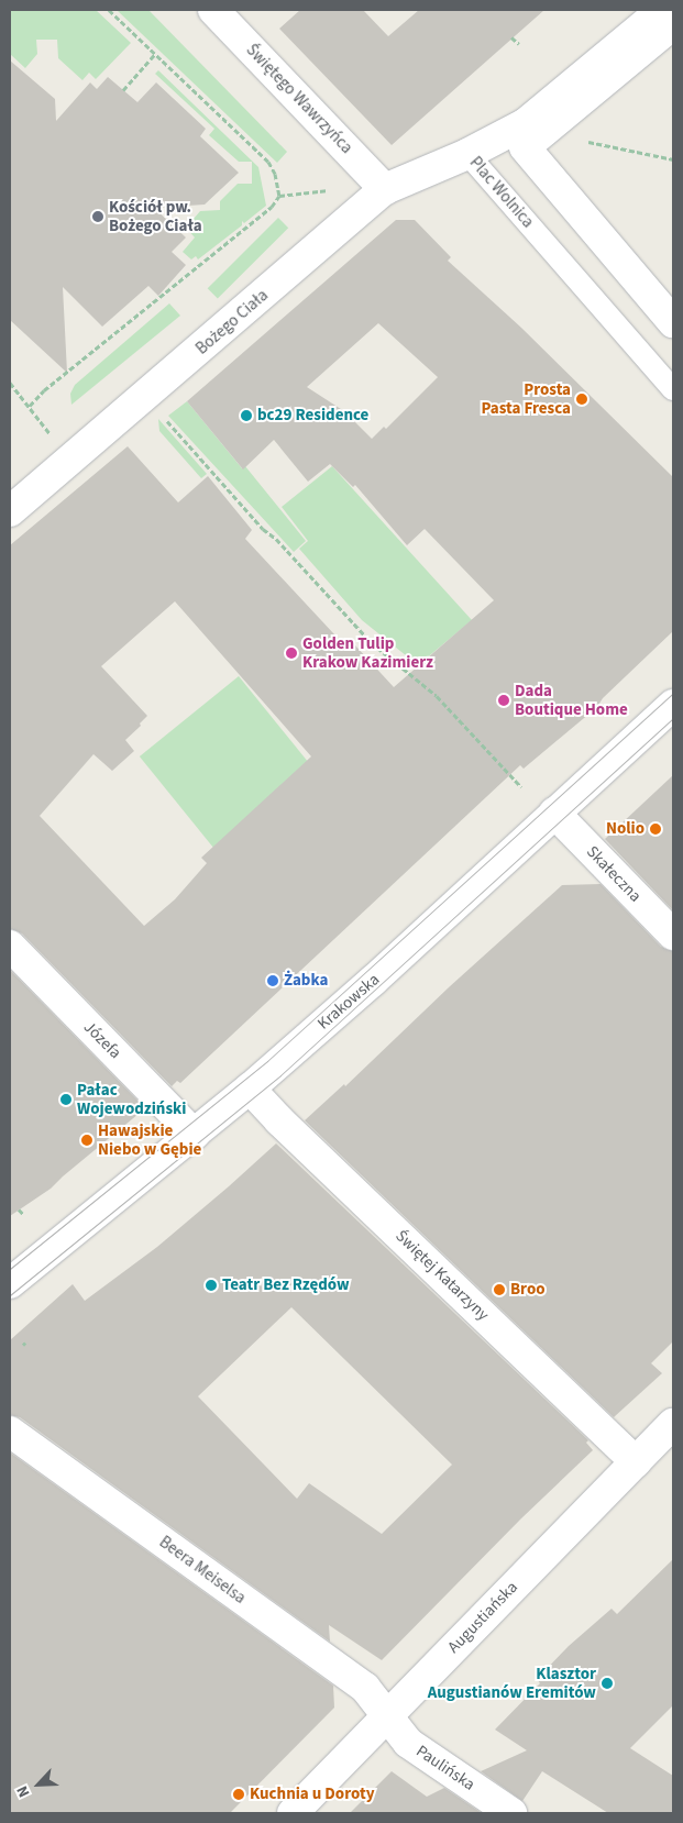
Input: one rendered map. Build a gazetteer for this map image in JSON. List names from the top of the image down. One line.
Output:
{"streets":{"street":["Świętego Wawrzyńca","Plac Wolnica","Bożego Ciała","Skałeczna","Krakowska","Józefa","Świętej Katarzyny","Beera Meiselsa","Augustiańska","Paulińska"]},"crossings":[["Świętego Wawrzyńca","Bożego Ciała"],["Plac Wolnica","Bożego Ciała"],["Skałeczna","Krakowska"],["Krakowska","Józefa"],["Krakowska","Świętej Katarzyny"],["Świętej Katarzyny","Augustiańska"],["Beera Meiselsa","Augustiańska"],["Beera Meiselsa","Paulińska"],["Augustiańska","Paulińska"]],"places":["Kościół pw. Bożego Ciała","Prosta Pasta Fresca","bc29 Residence","Golden Tulip Krakow Kazimierz","Dada Boutique Home","Nolio","Żabka","Pałac Wojewodziński","Hawajskie Niebo w Gębie","Teatr Bez Rzędów","Broo","Klasztor Augustianów Eremitów","Kuchnia u Doroty"],"north":"bottom left"}
